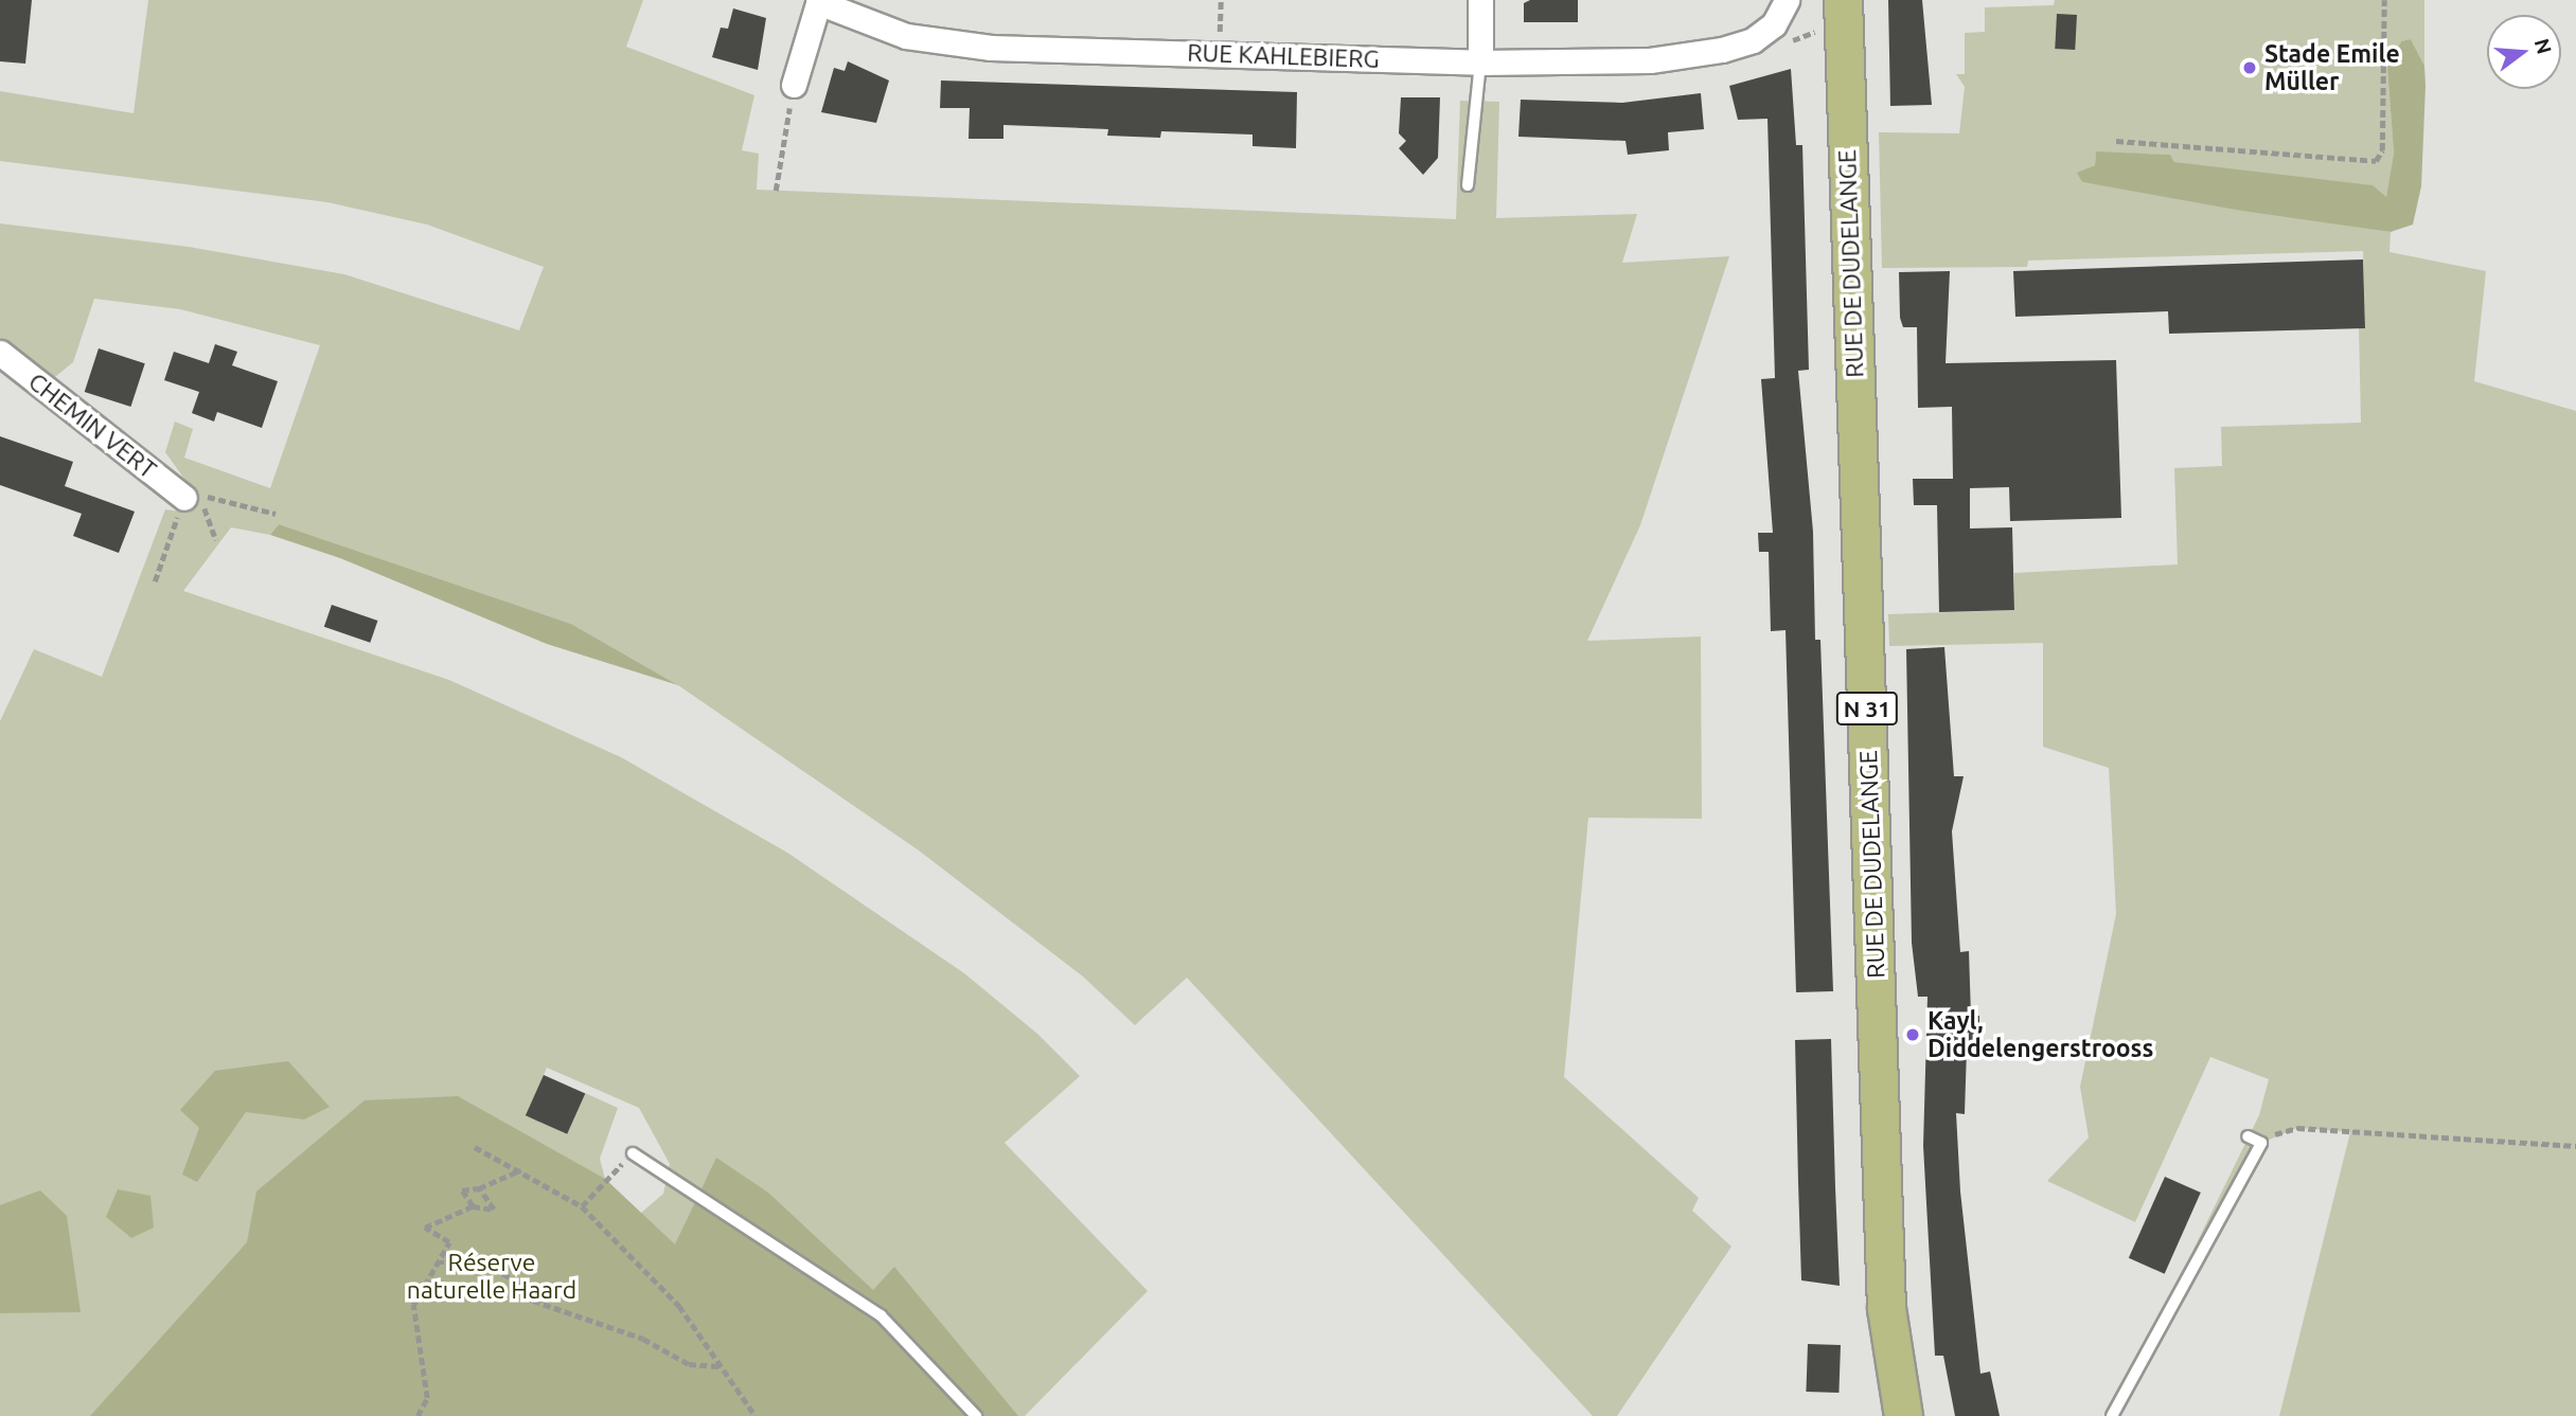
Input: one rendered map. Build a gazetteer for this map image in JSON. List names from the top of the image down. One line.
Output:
{"streets":{"main road":["RUE DE DUDELANGE","N 31"],"street":["RUE KAHLEBIERG","CHEMIN VERT"]},"parks":["Réserve naturelle Haard"],"places":["Stade Emile Müller","Kayl, Diddelengerstrooss"],"north":"right"}
